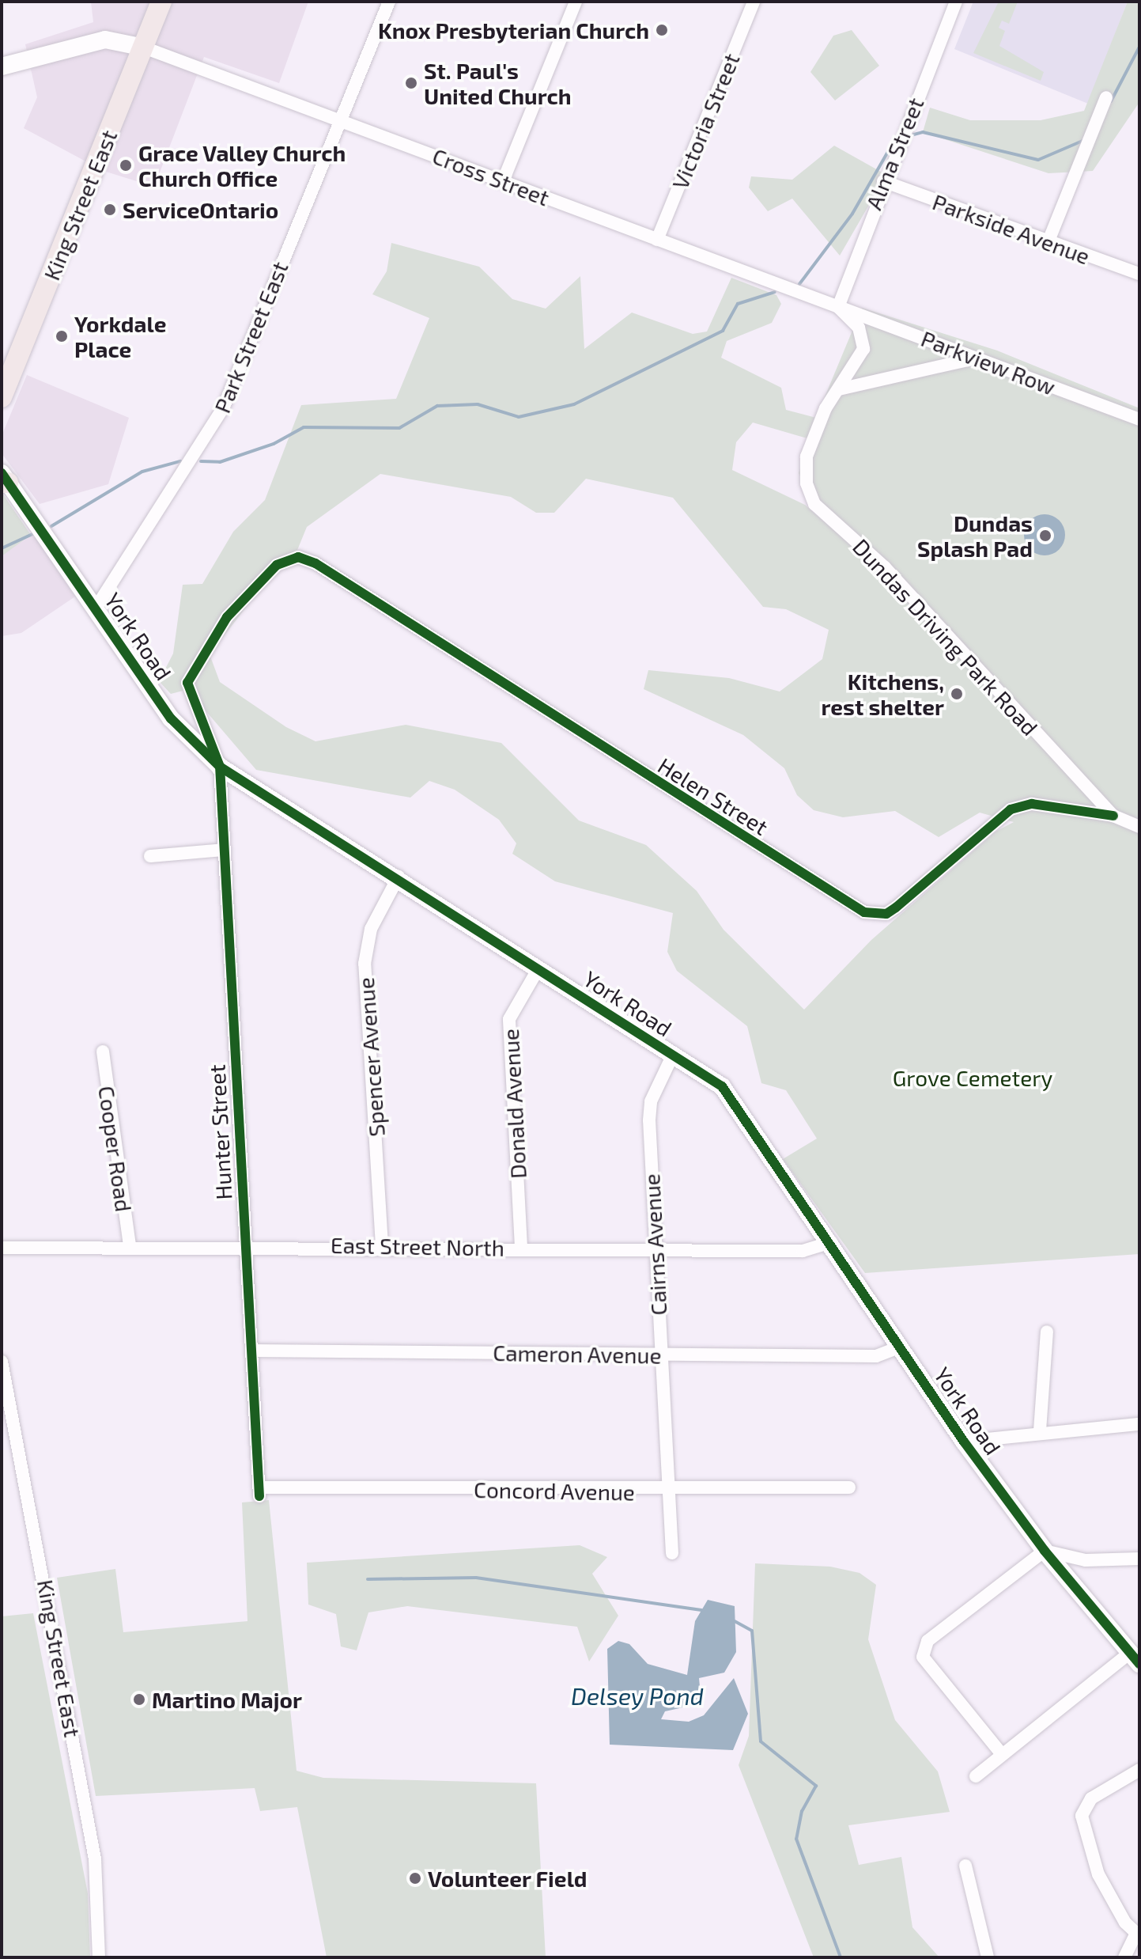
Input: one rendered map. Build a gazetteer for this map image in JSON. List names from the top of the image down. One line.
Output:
{"streets":{"main road":["King Street East"],"street":["Victoria Street","Alma Street","Cross Street","Parkside Avenue","Park Street East","Parkview Row","York Road","Dundas Driving Park Road","Helen Street","Spencer Avenue","Donald Avenue","Hunter Street","Cooper Road","Cairns Avenue","East Street North","Cameron Avenue","Concord Avenue"]},"crossings":[["Victoria Street","Cross Street"],["Alma Street","Cross Street"],["Alma Street","Parkside Avenue"],["Alma Street","Parkview Row"],["Alma Street","Dundas Driving Park Road"],["Cross Street","King Street East"],["Cross Street","Park Street East"],["Cross Street","Parkview Row"],["Cross Street","Dundas Driving Park Road"],["Park Street East","York Road"],["Parkview Row","Dundas Driving Park Road"],["York Road","Helen Street"],["York Road","Spencer Avenue"],["York Road","Donald Avenue"],["York Road","Hunter Street"],["York Road","Cairns Avenue"],["York Road","East Street North"],["York Road","Cameron Avenue"],["Dundas Driving Park Road","Helen Street"],["Helen Street","Hunter Street"],["Spencer Avenue","East Street North"],["Donald Avenue","East Street North"],["Hunter Street","East Street North"],["Hunter Street","Cameron Avenue"],["Hunter Street","Concord Avenue"],["Cooper Road","East Street North"],["Cairns Avenue","East Street North"],["Cairns Avenue","Cameron Avenue"],["Cairns Avenue","Concord Avenue"]],"water":["Delsey Pond"],"parks":["Grove Cemetery"],"places":["Knox Presbyterian Church","St. Paul's United Church","Grace Valley Church Church Office","ServiceOntario","Yorkdale Place","Dundas Splash Pad","Kitchens, rest shelter","Martino Major","Volunteer Field"]}
